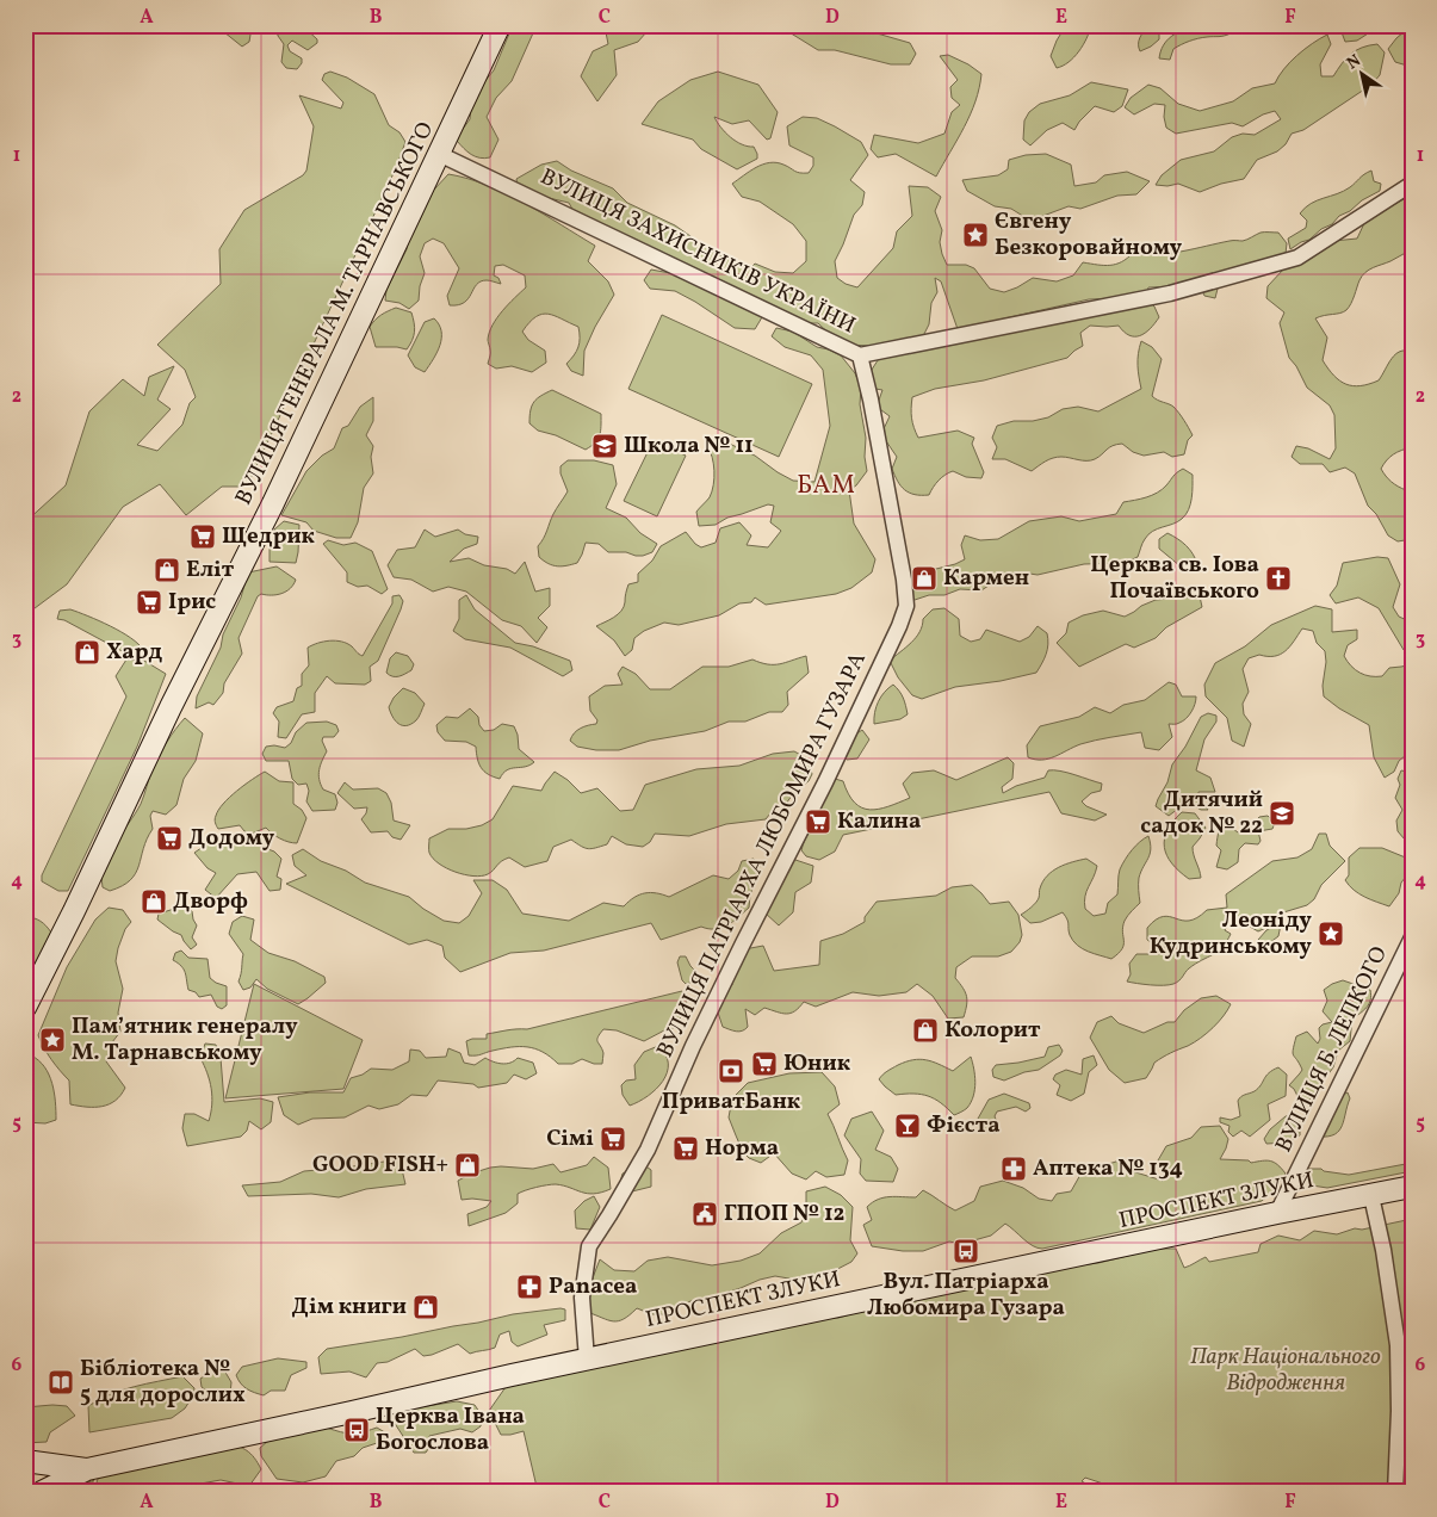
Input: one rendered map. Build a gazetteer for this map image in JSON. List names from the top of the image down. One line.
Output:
{"streets":{"main road":["ВУЛИЦЯ ГЕНЕРАЛА М. ТАРНАВСЬКОГО","ПРОСПЕКТ ЗЛУКИ"],"street":["ВУЛИЦЯ ЗАХИСНИКІВ УКРАЇНИ","ВУЛИЦЯ ПАТРІАРХА ЛЮБОМИРА ГУЗАРА","ВУЛИЦЯ Б. ЛЕПКОГО"]},"crossings":[["ВУЛИЦЯ ЗАХИСНИКІВ УКРАЇНИ","ВУЛИЦЯ ГЕНЕРАЛА М. ТАРНАВСЬКОГО"],["ВУЛИЦЯ ЗАХИСНИКІВ УКРАЇНИ","ВУЛИЦЯ ПАТРІАРХА ЛЮБОМИРА ГУЗАРА"],["ВУЛИЦЯ ПАТРІАРХА ЛЮБОМИРА ГУЗАРА","ПРОСПЕКТ ЗЛУКИ"],["ВУЛИЦЯ Б. ЛЕПКОГО","ПРОСПЕКТ ЗЛУКИ"]],"districts":["БАМ"],"parks":["Парк Національного Відродження"],"places":{"place":["Євгену Безкоровайному","Леоніду Кудринському","Пам’ятник генералу М. Тарнавському"],"school or university":["Школа № 11","Дитячий садок № 22"],"supermarket":["Щедрик","Ірис","Калина","Додому","Юник","Сімі","Норма"],"shop":["Еліт","Кармен","Хард","Дворф","Колорит","GOOD FISH+","Дім книги"],"church":["Церква св. Іова Почаївського"],"bank":["ПриватБанк"],"bar":["Фієста"],"pharmacy":["Аптека № 134","Panacea"],"public building":["ГПОП № 12"],"bus stop":["Вул. Патріарха Любомира Гузара","Церква Івана Богослова"],"library":["Бібліотека № 5 для дорослих"]},"north":"top left","grid":{"columns":["A","B","C","D","E","F"],"rows":["1","2","3","4","5","6"]}}
